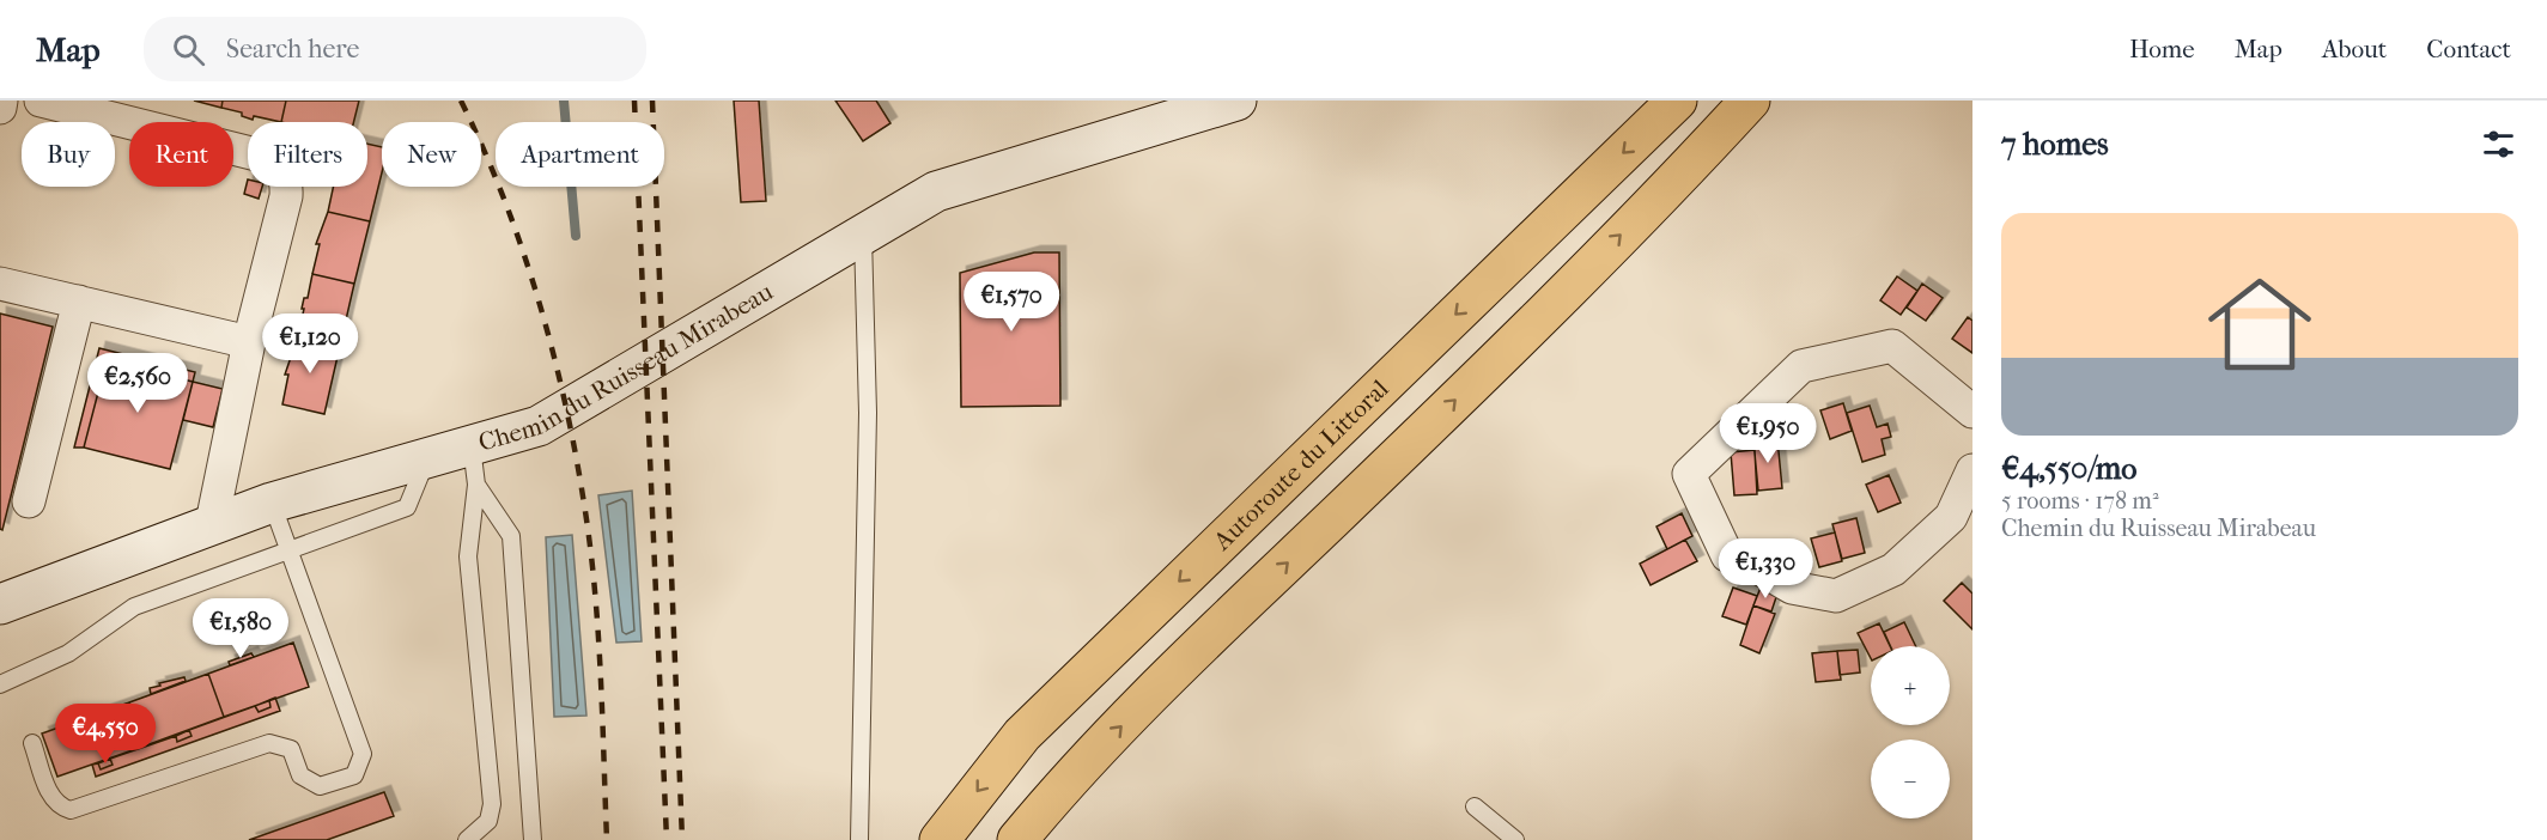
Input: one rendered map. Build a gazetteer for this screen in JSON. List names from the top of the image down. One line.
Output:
{"streets":{"highway":["Autoroute du Littoral"],"street":["Chemin du Ruisseau Mirabeau"]},"page":{"header":"Map","search":"Search here","nav":["Home","Map","About","Contact"],"heading":"7 homes","chip":["Buy","Rent","Filters","New","Apartment"],"list":[{"name":"€4,550/mo","note":"5 rooms · 178 m² · Chemin du Ruisseau Mirabeau"}],"price":["€1,570","€1,120","€2,560","€1,950","€1,330","€1,580","€4,550"],"map_buttons":["+","−"]}}
